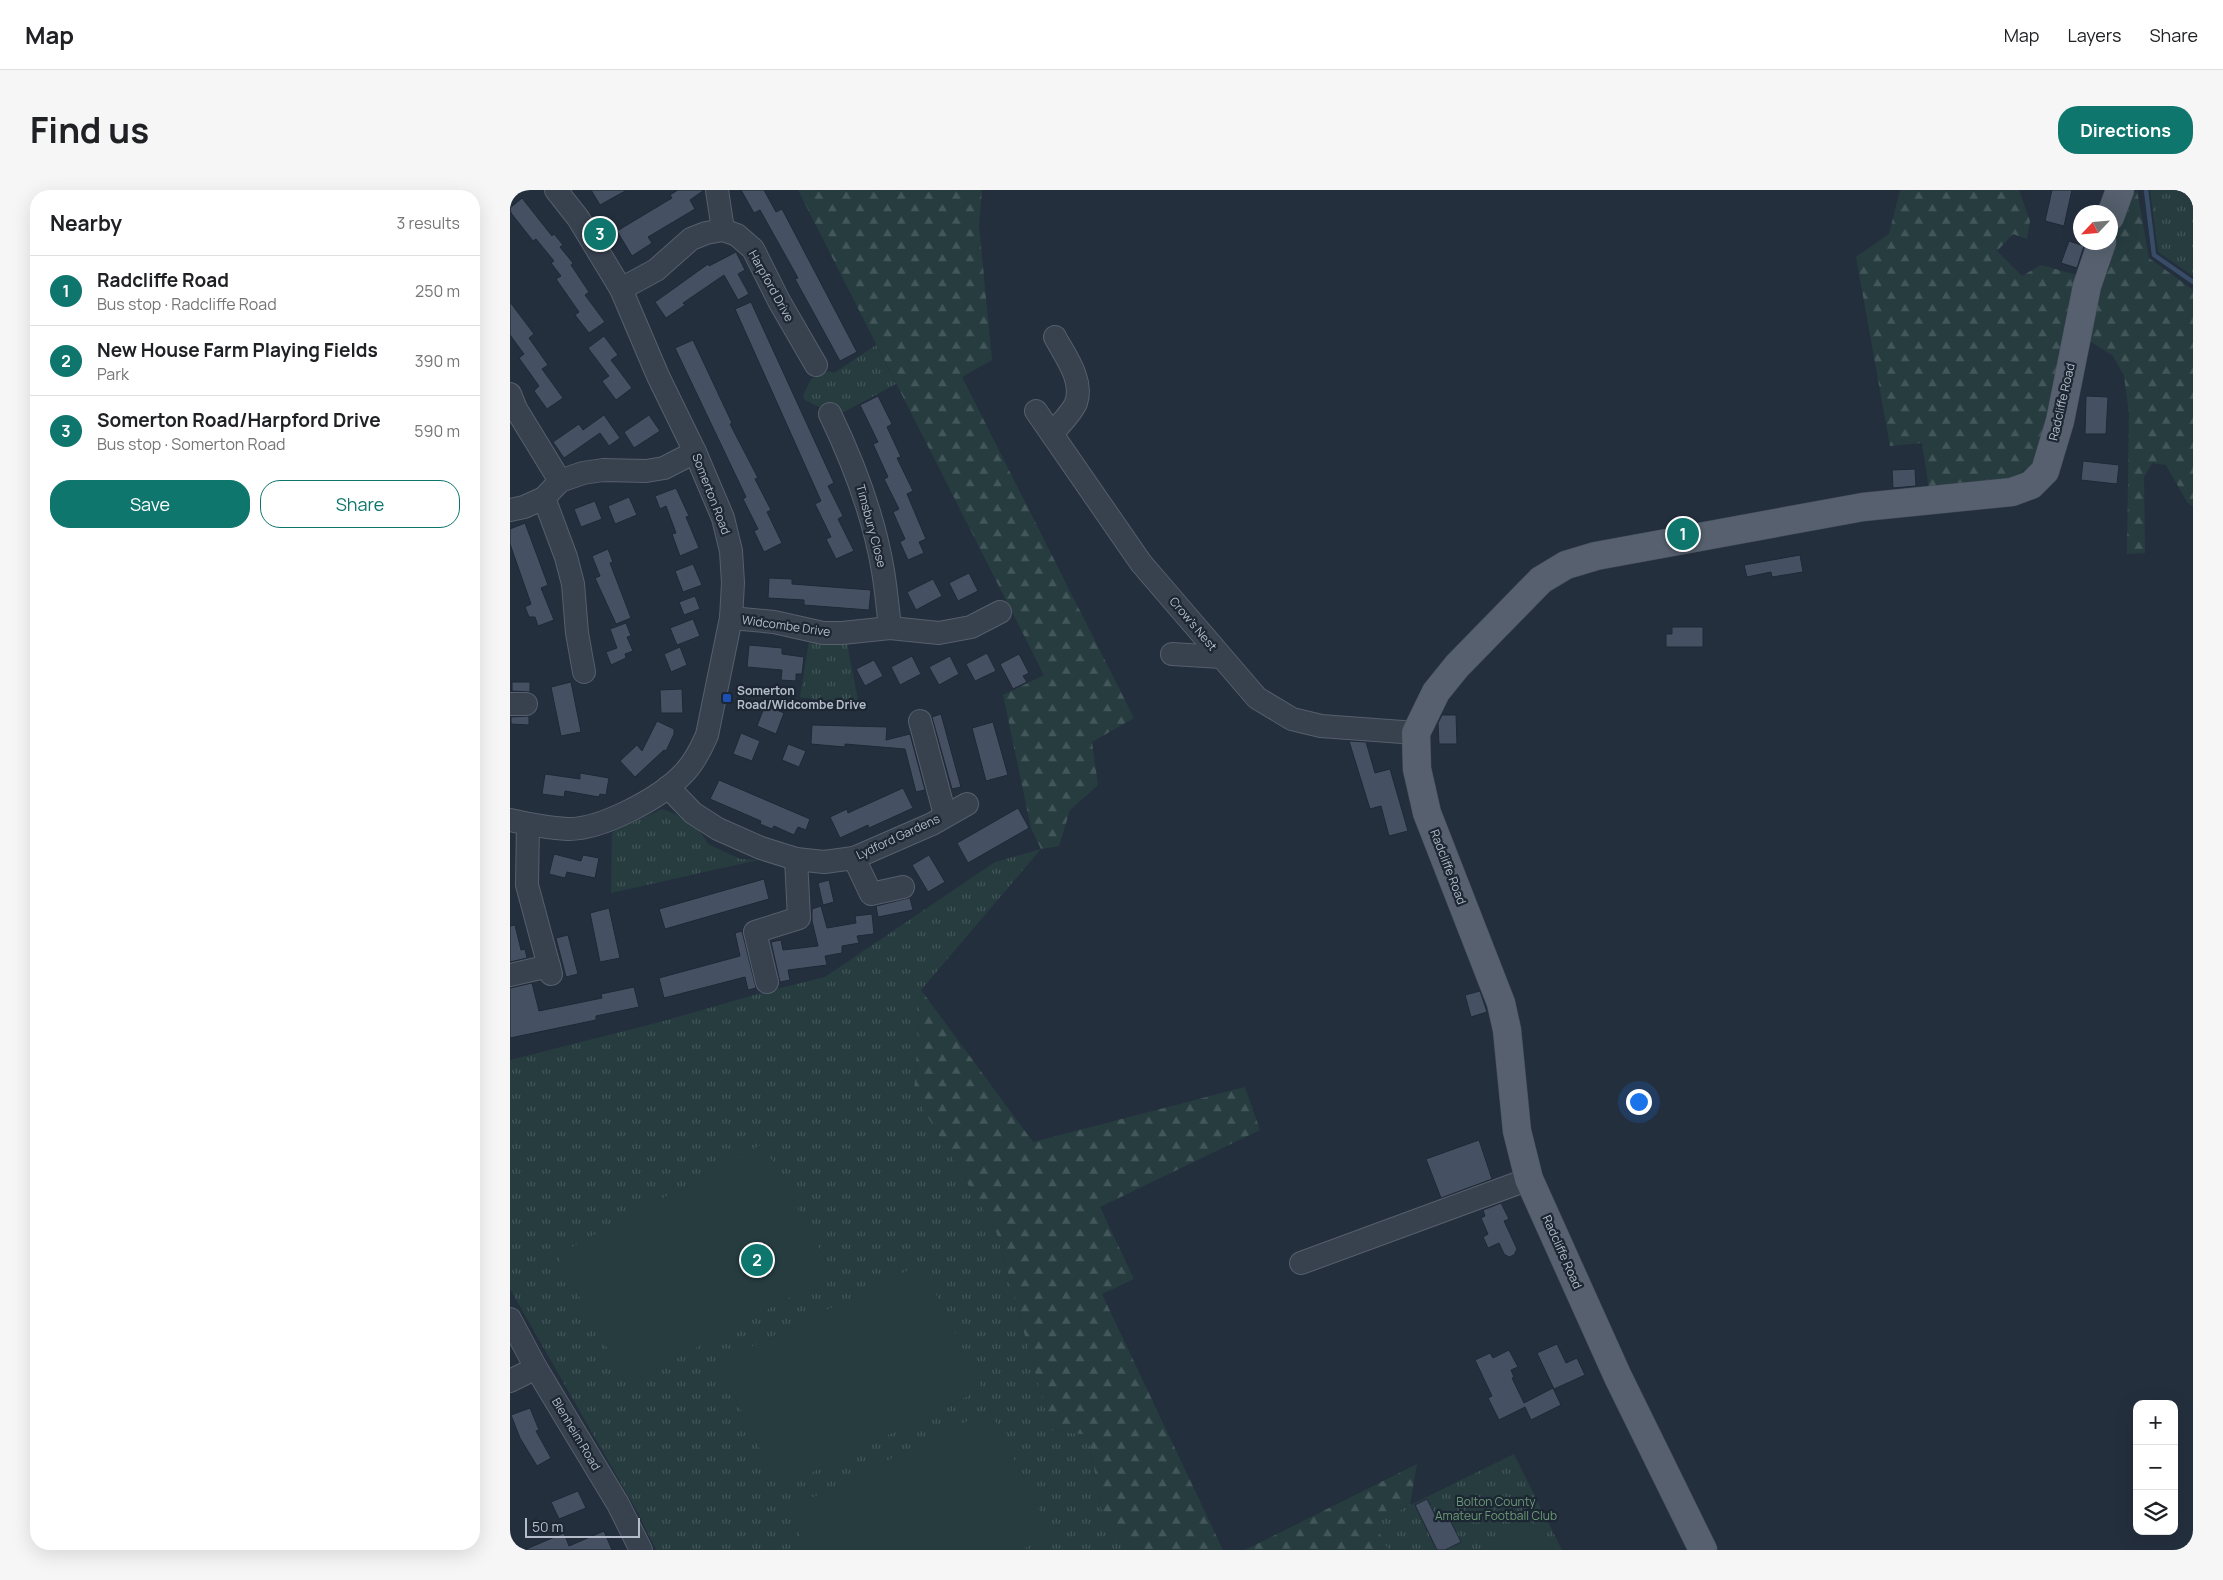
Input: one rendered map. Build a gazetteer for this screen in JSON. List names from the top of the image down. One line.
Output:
{"streets":{"main road":["Radcliffe Road"],"street":["Harpford Drive","Somerton Road","Timsbury Close","Crow's Nest","Widcombe Drive","Lydford Gardens","Blenheim Road"]},"crossings":[["Radcliffe Road","Crow's Nest"],["Somerton Road","Widcombe Drive"],["Somerton Road","Lydford Gardens"],["Timsbury Close","Widcombe Drive"]],"parks":["Bolton County Amateur Football Club"],"places":{"transit":["Somerton Road/Widcombe Drive"]},"scale_bar":"50 m","north":"bottom left","page":{"header":"Map","nav":["Map","Layers","Share"],"title":"Find us","buttons":["Directions",["Save","Share"]],"heading":["Nearby","3 results"],"pins":["3","1","2"],"list":[{"mark":"1","name":"Radcliffe Road","note":"Bus stop · Radcliffe Road","value":"250 m"},{"mark":"2","name":"New House Farm Playing Fields","note":"Park","value":"390 m"},{"mark":"3","name":"Somerton Road/Harpford Drive","note":"Bus stop · Somerton Road","value":"590 m"}],"map_buttons":["+","−"],"scale":"50 m"}}
